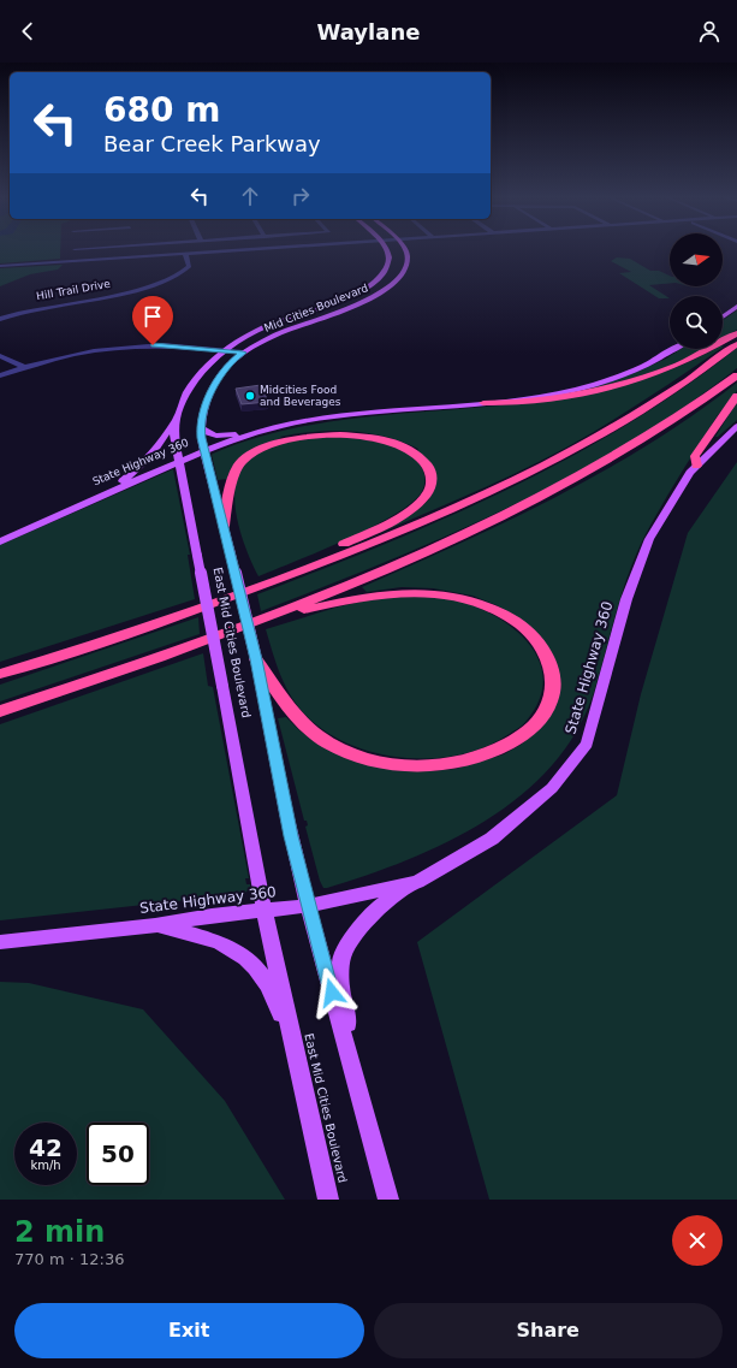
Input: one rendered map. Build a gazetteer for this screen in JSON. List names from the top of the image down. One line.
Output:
{"streets":{"main road":["Mid Cities Boulevard","State Highway 360","East Mid Cities Boulevard"],"street":["Hill Trail Drive"]},"crossings":[["Mid Cities Boulevard","East Mid Cities Boulevard"],["State Highway 360","East Mid Cities Boulevard"]],"places":["Midcities Food and Beverages"],"north":"right","page":{"header":"Waylane","turn":["680 m","Bear Creek Parkway"],"speed":"42 km/h","limit":"50","heading":["2 min","770 m · 12:36"],"buttons":["Exit","Share"]}}
